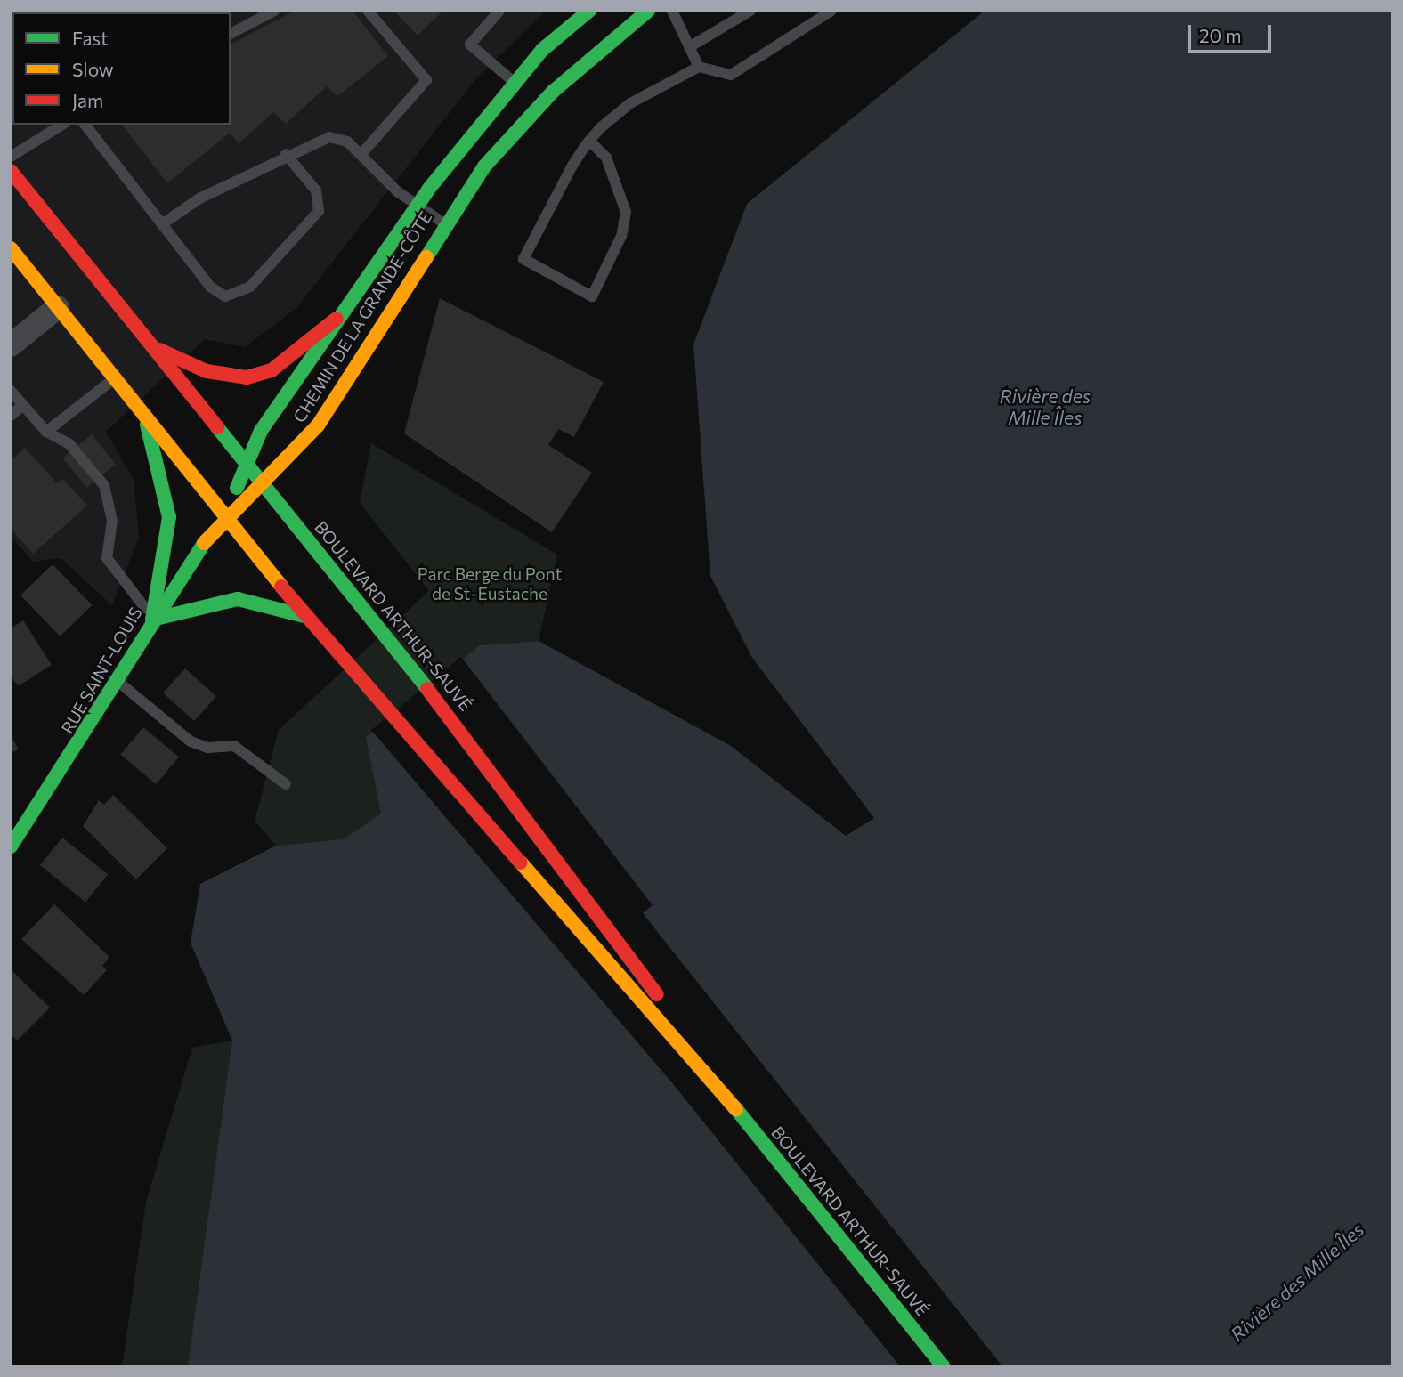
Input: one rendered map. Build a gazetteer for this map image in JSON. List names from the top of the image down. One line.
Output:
{"streets":{"main road":["CHEMIN DE LA GRANDE-CÔTE","BOULEVARD ARTHUR-SAUVÉ","RUE SAINT-LOUIS"]},"crossings":[["CHEMIN DE LA GRANDE-CÔTE","BOULEVARD ARTHUR-SAUVÉ"],["CHEMIN DE LA GRANDE-CÔTE","RUE SAINT-LOUIS"],["BOULEVARD ARTHUR-SAUVÉ","RUE SAINT-LOUIS"]],"water":["Rivière des Mille Îles"],"parks":["Parc Berge du Pont de St-Eustache"],"legend":["Fast","Slow","Jam"],"scale_bar":"20 m"}
